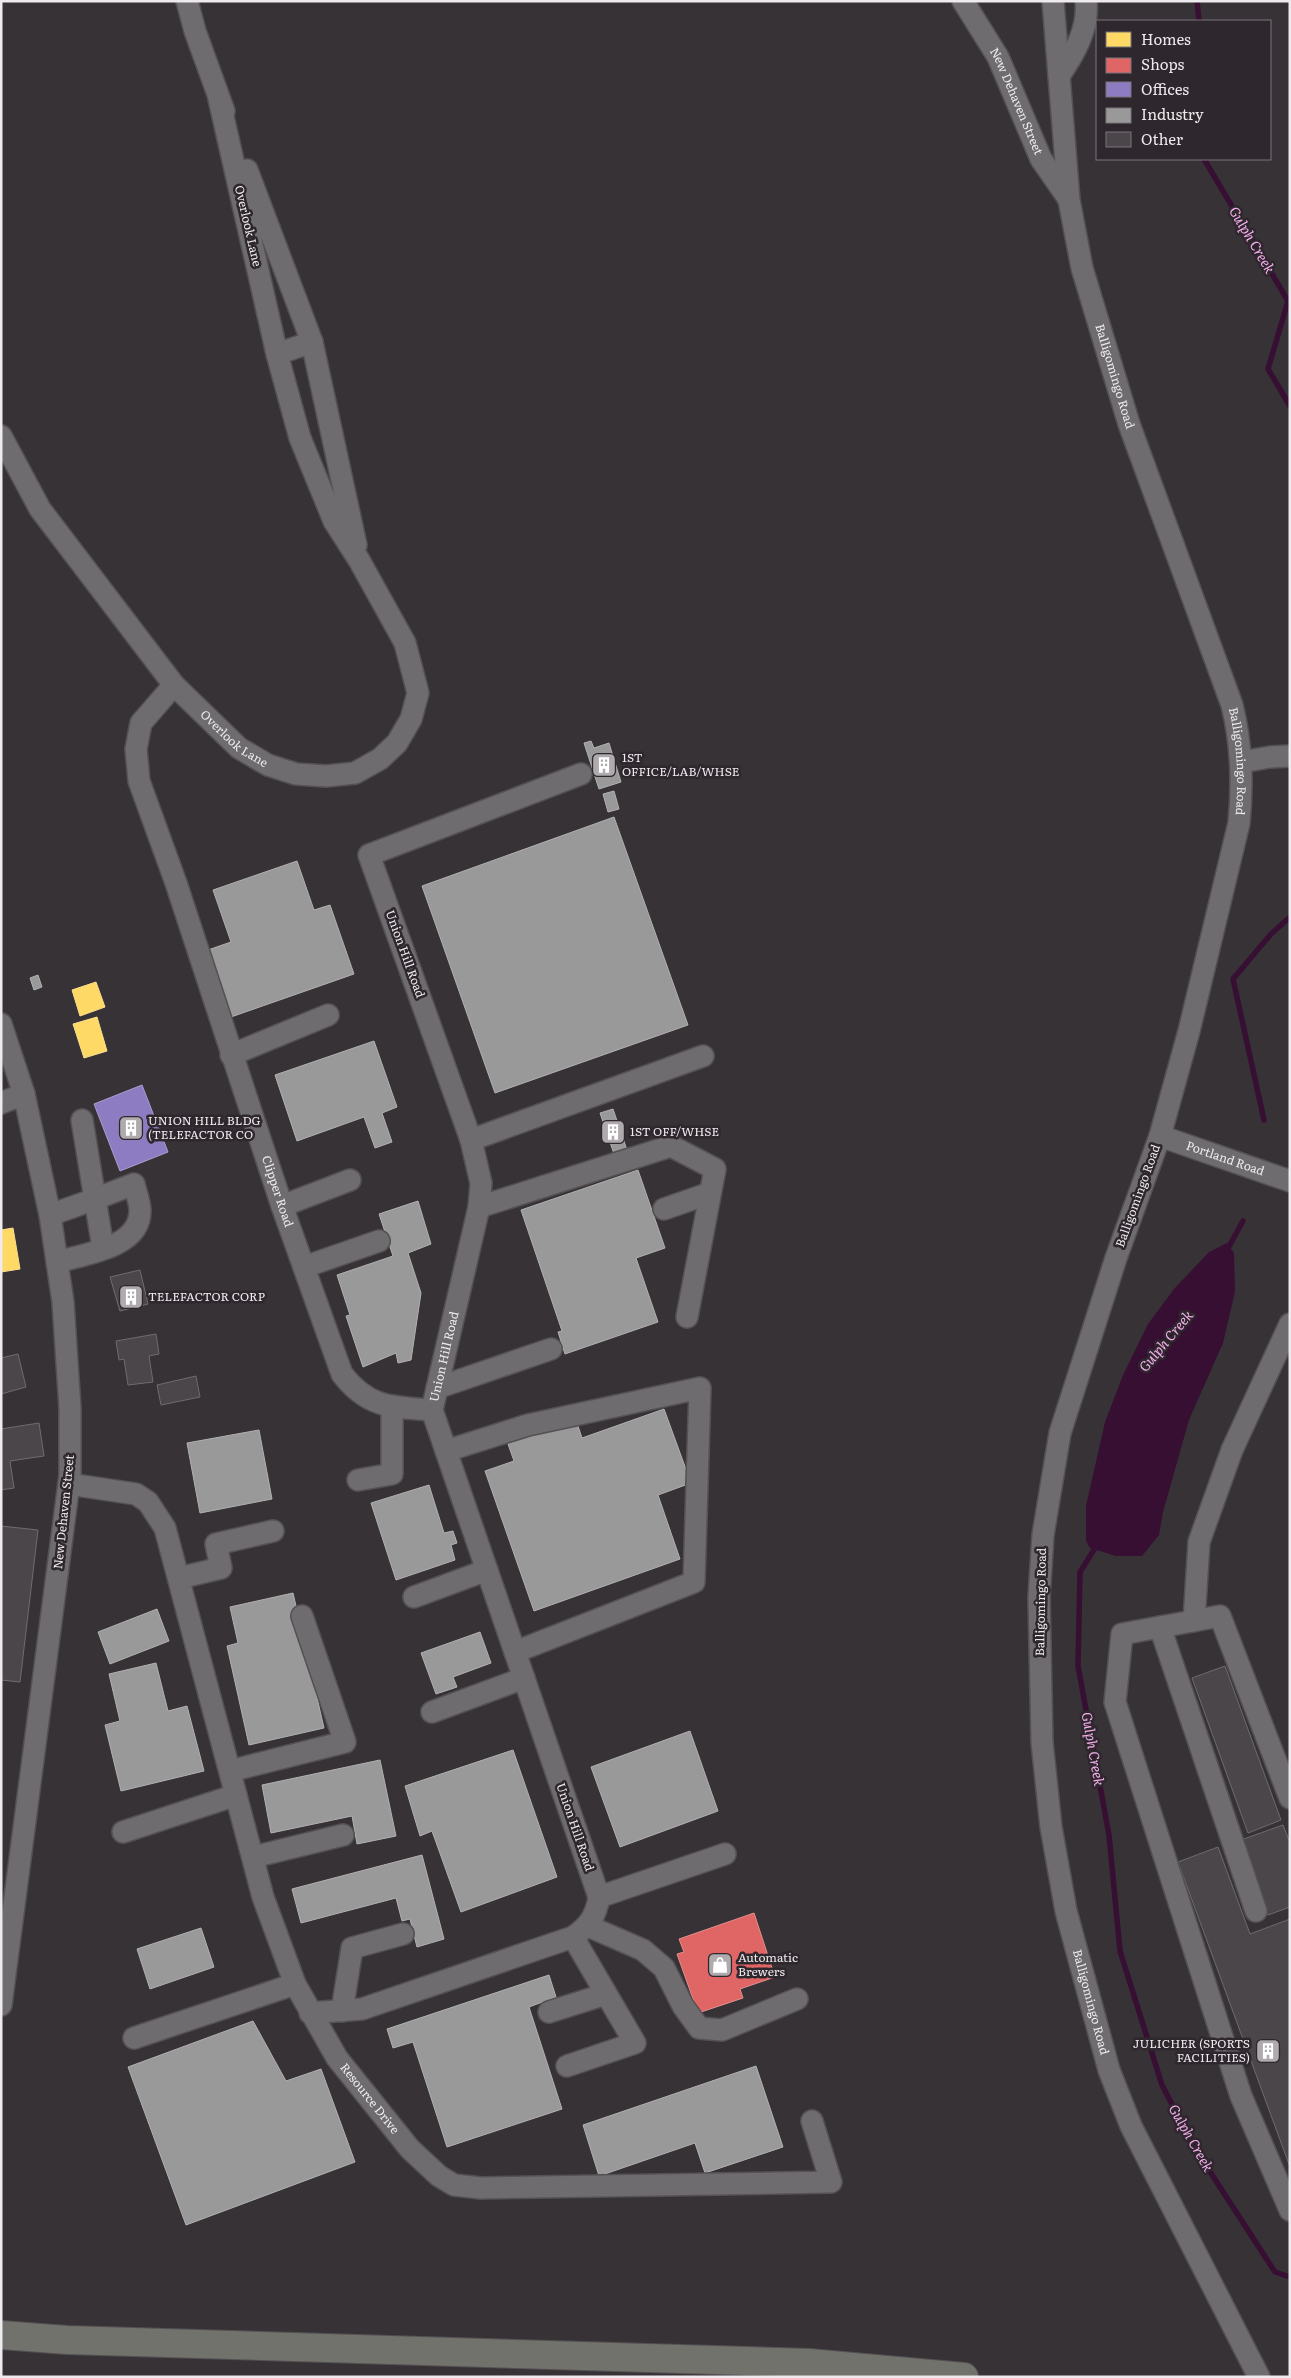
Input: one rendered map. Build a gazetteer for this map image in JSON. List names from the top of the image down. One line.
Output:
{"streets":{"street":["New Dehaven Street","Overlook Lane","Balligomingo Road","Union Hill Road","Portland Road","Clipper Road","Resource Drive"]},"crossings":[["New Dehaven Street","Balligomingo Road"],["Overlook Lane","Clipper Road"],["Balligomingo Road","Portland Road"],["Union Hill Road","Clipper Road"]],"water":["Gulph Creek"],"places":{"building":["1ST OFFICE/LAB/WHSE","UNION HILL BLDG (TELEFACTOR CO","1ST OFF/WHSE","TELEFACTOR CORP","JULICHER (SPORTS FACILITIES)"],"shop":["Automatic Brewers"]},"legend":["Homes","Shops","Offices","Industry","Other"]}
